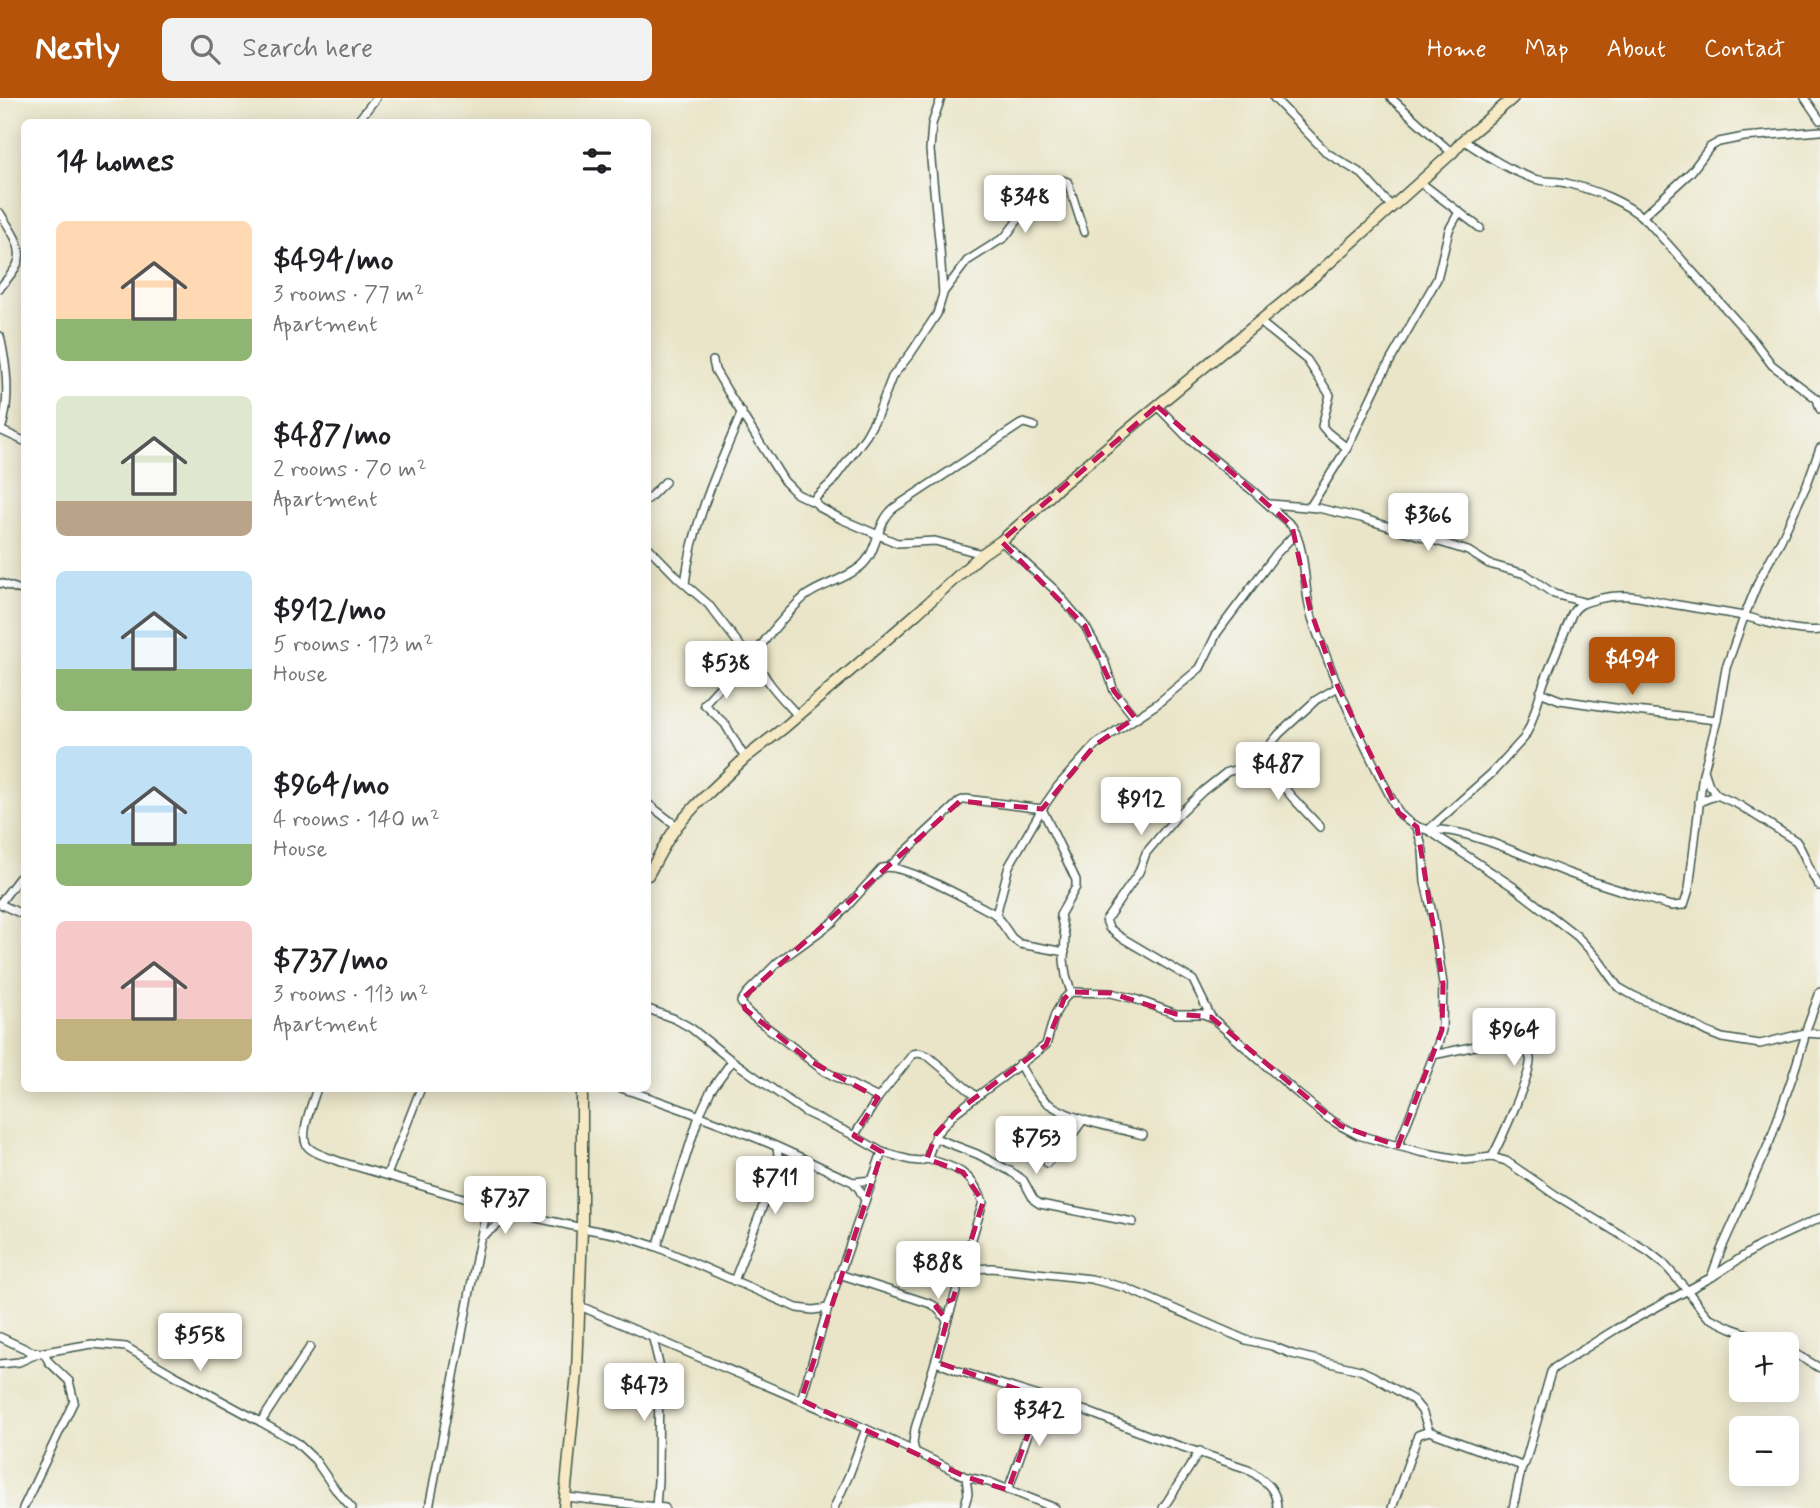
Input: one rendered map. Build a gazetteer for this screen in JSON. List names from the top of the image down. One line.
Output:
{"page":{"header":"Nestly","search":"Search here","nav":["Home","Map","About","Contact"],"heading":"14 homes","price":["$348","$366","$494","$538","$487","$912","$964","$753","$711","$737","$888","$558","$473","$342"],"list":[{"name":"$494/mo","note":"3 rooms · 77 m² · Apartment"},{"name":"$487/mo","note":"2 rooms · 70 m² · Apartment"},{"name":"$912/mo","note":"5 rooms · 173 m² · House"},{"name":"$964/mo","note":"4 rooms · 140 m² · House"},{"name":"$737/mo","note":"3 rooms · 113 m² · Apartment"}],"map_buttons":["+","−"]}}
